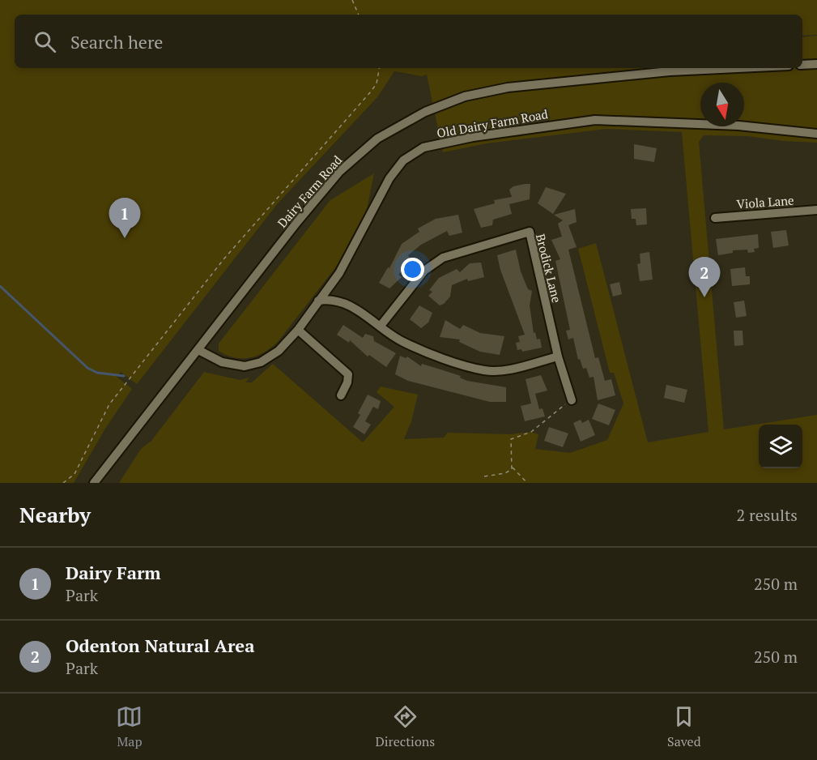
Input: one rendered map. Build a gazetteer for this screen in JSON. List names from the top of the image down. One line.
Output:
{"streets":{"street":["Old Dairy Farm Road","Dairy Farm Road","Viola Lane","Brodick Lane"]},"crossings":[["Old Dairy Farm Road","Dairy Farm Road"]],"north":"bottom","page":{"search":"Search here","pins":["1","2"],"heading":["Nearby","2 results"],"list":[{"mark":"1","name":"Dairy Farm","note":"Park","value":"250 m"},{"mark":"2","name":"Odenton Natural Area","note":"Park","value":"250 m"}],"nav":["Map","Directions","Saved"]}}
